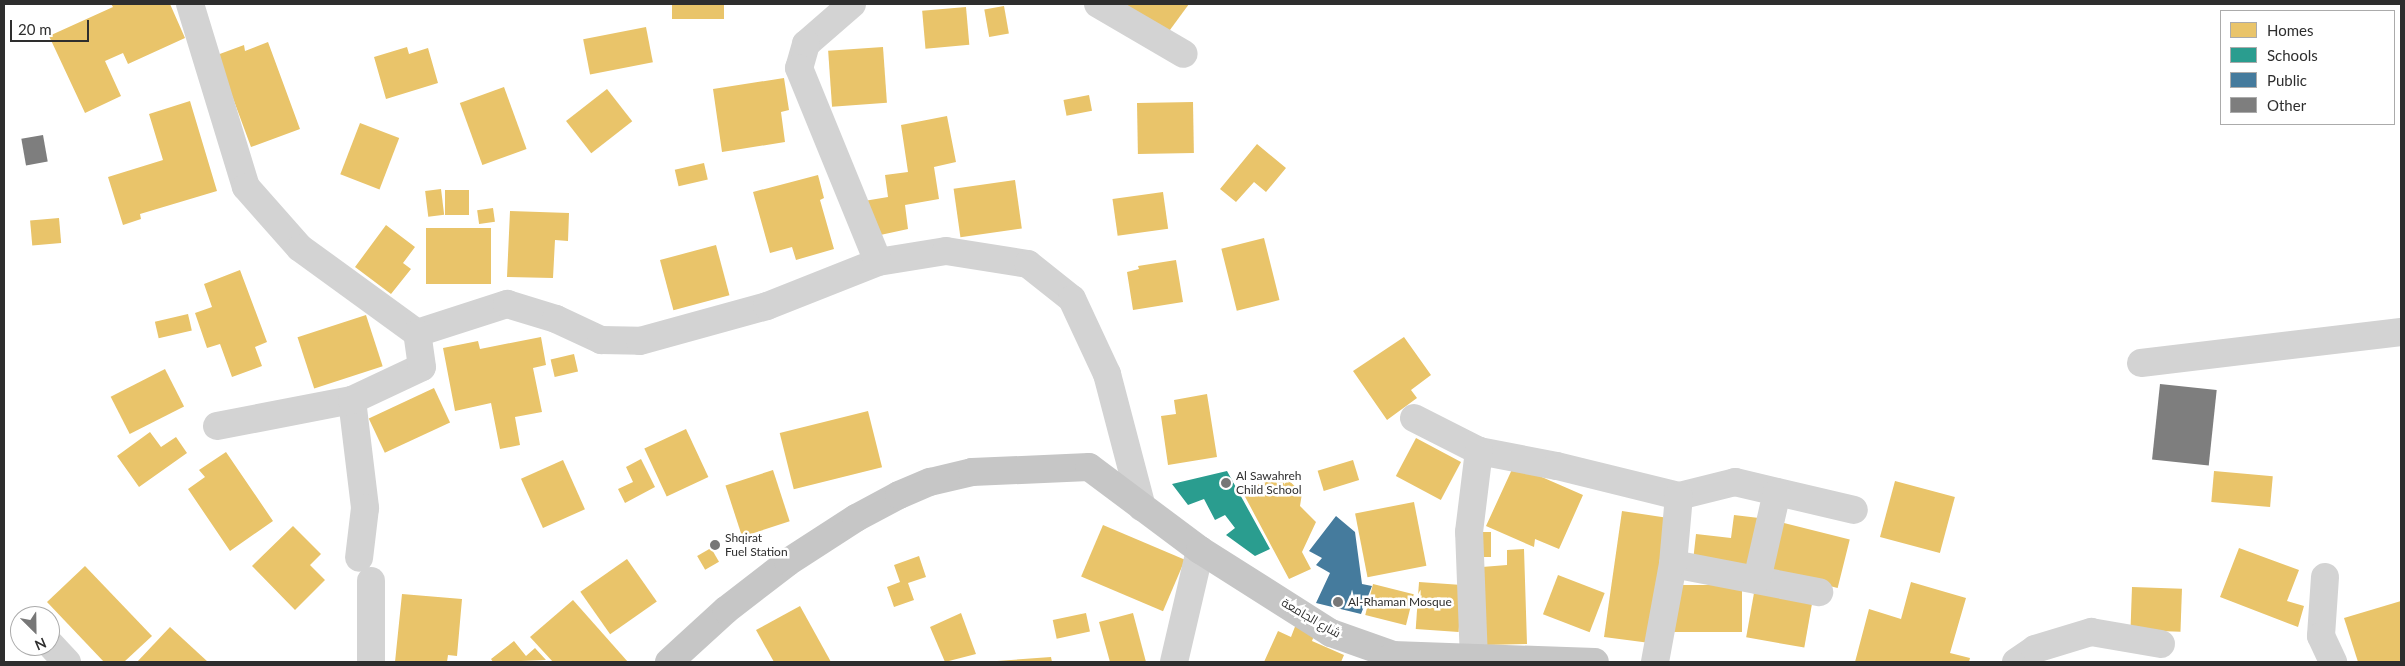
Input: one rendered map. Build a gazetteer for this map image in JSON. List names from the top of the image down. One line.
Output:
{"streets":{"main road":["شارع الجامعة"]},"places":["Al Sawahreh Child School","Shqirat Fuel Station","Al-Rhaman Mosque"],"legend":["Homes","Schools","Public","Other"],"scale_bar":"20 m","north":"bottom right"}
